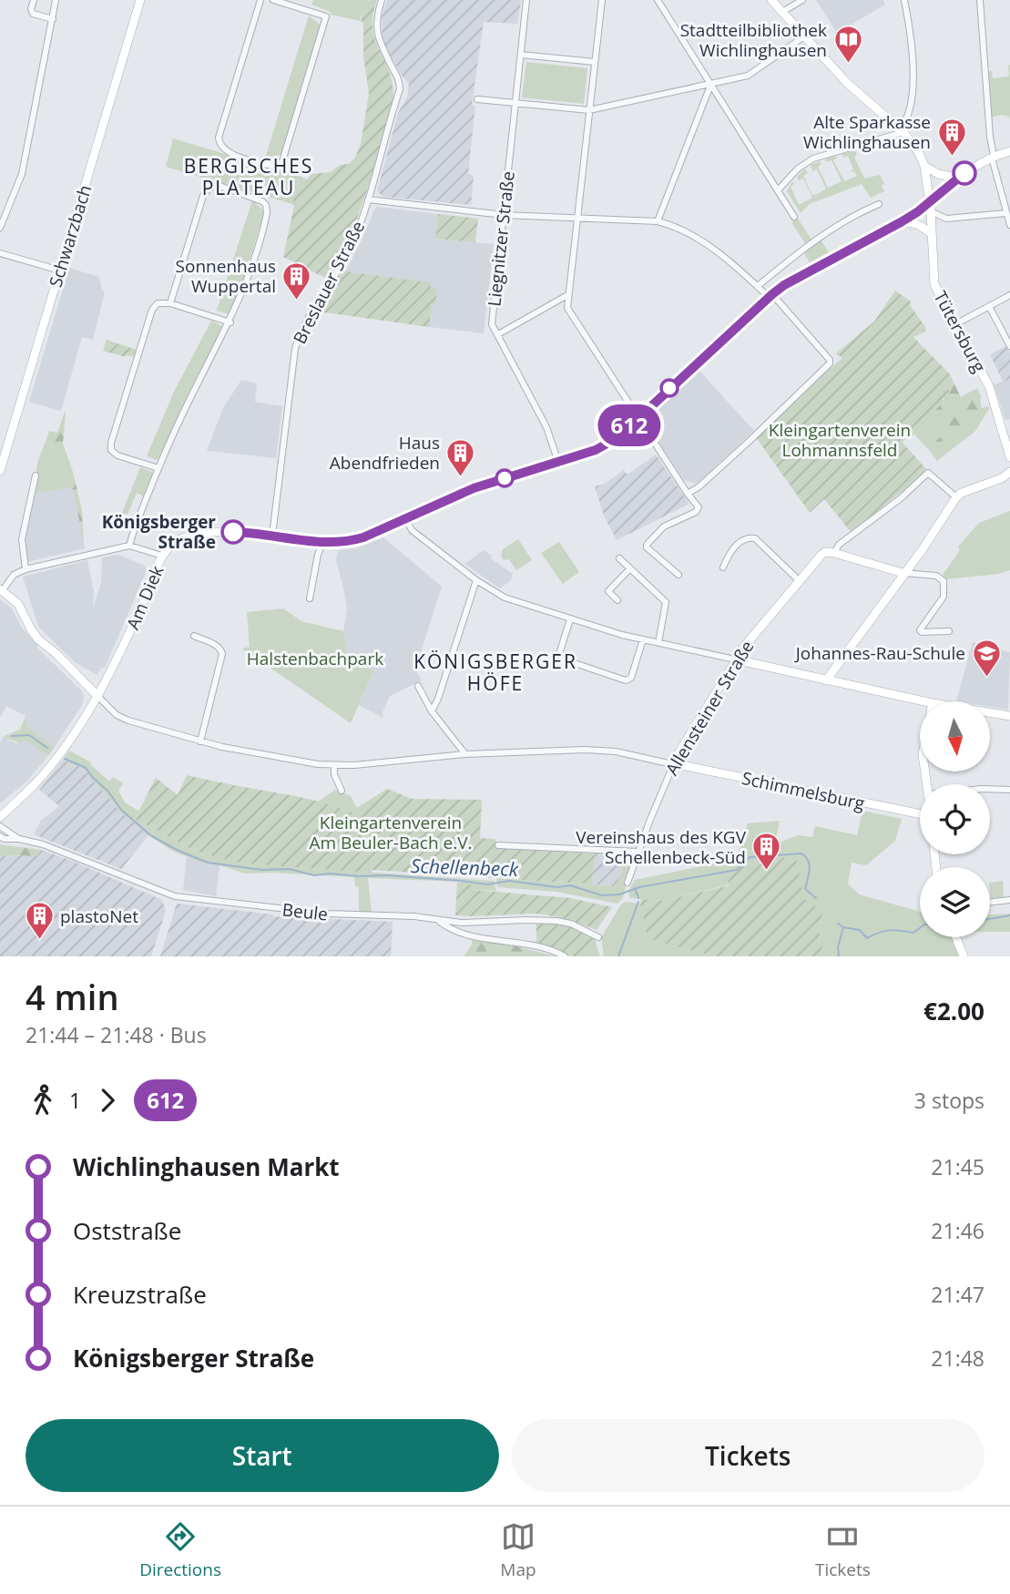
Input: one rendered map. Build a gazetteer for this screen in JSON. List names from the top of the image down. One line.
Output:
{"streets":{"street":["Schwarzbach","Liegnitzer Straße","Breslauer Straße","Tütersburg","Am Diek","Allensteiner Straße","Schimmelsburg","Beule"]},"crossings":[["Liegnitzer Straße","Am Diek"],["Breslauer Straße","Am Diek"],["Tütersburg","Am Diek"],["Allensteiner Straße","Schimmelsburg"]],"districts":["BERGISCHES PLATEAU","KÖNIGSBERGER HÖFE"],"water":["Schellenbeck"],"parks":["Kleingartenverein Lohmannsfeld","Halstenbachpark","Kleingartenverein Am Beuler-Bach e.V."],"places":{"library":["Stadtteilbibliothek Wichlinghausen"],"building":["Alte Sparkasse Wichlinghausen","Sonnenhaus Wuppertal","Haus Abendfrieden","Vereinshaus des KGV Schellenbeck-Süd","plastoNet"],"other":["Königsberger Straße"],"school or university":["Johannes-Rau-Schule"]},"lines":["bus line 612"],"north":"bottom","page":{"on_map":"612","heading":["4 min","21:44 – 21:48 · Bus","€2.00"],"legs":["1","612","3 stops"],"list":[{"name":"Wichlinghausen Markt","value":"21:45"},{"name":"Oststraße","value":"21:46"},{"name":"Kreuzstraße","value":"21:47"},{"name":"Königsberger Straße","value":"21:48"}],"buttons":["Start","Tickets"],"tabs":["Directions","Map","Tickets"]}}
